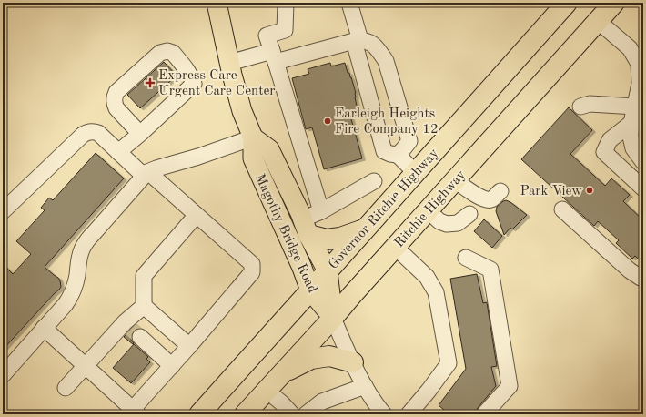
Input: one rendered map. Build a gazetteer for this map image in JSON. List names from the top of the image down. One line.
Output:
{"streets":{"highway":["Governor Ritchie Highway","Ritchie Highway"],"main road":["Magothy Bridge Road"]},"crossings":[["Governor Ritchie Highway","Magothy Bridge Road"],["Ritchie Highway","Magothy Bridge Road"]],"places":{"health":["Express Care Urgent Care Center"],"other":["Earleigh Heights Fire Company 12","Park View"]}}
